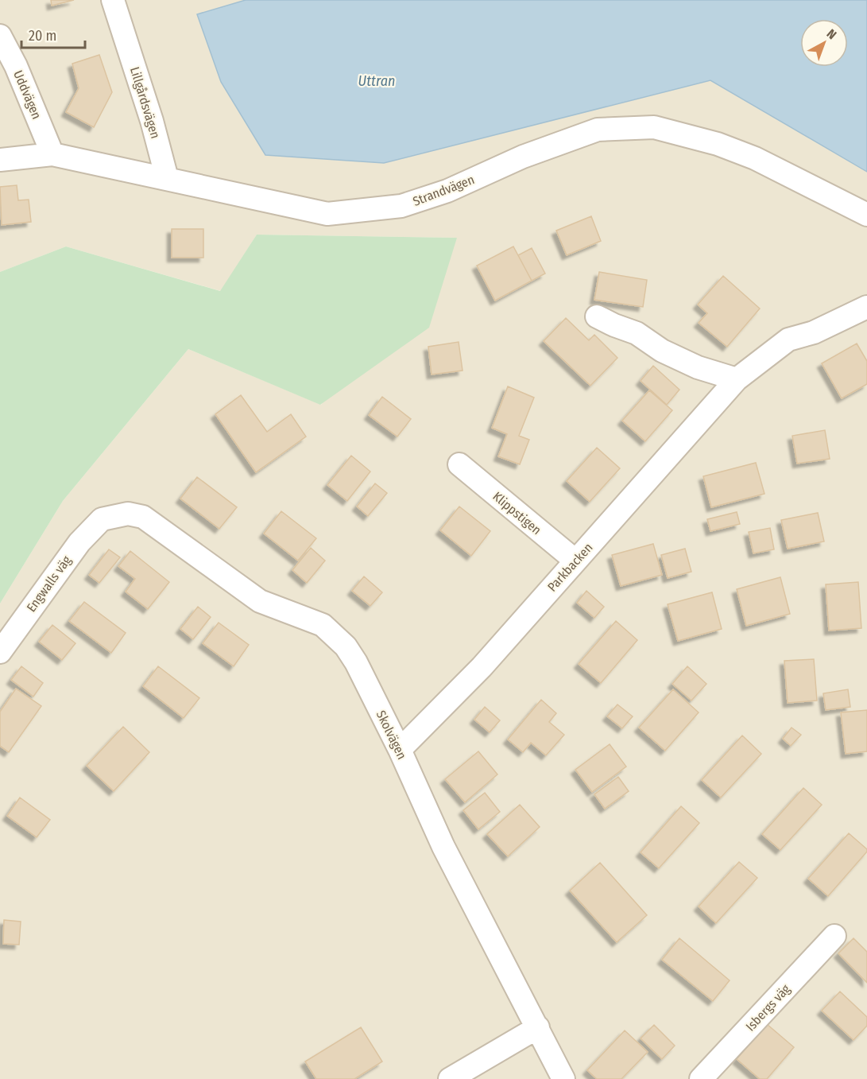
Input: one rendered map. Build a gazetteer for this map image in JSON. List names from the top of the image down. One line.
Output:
{"streets":{"street":["Uddvägen","Lillgårdsvägen","Strandvägen","Klippstigen","Parkbacken","Engwalls väg","Skolvägen","Isbergs väg"]},"crossings":[["Uddvägen","Strandvägen"],["Lillgårdsvägen","Strandvägen"],["Klippstigen","Parkbacken"],["Parkbacken","Skolvägen"],["Engwalls väg","Skolvägen"]],"water":["Uttran"],"scale_bar":"20 m","north":"top right"}
